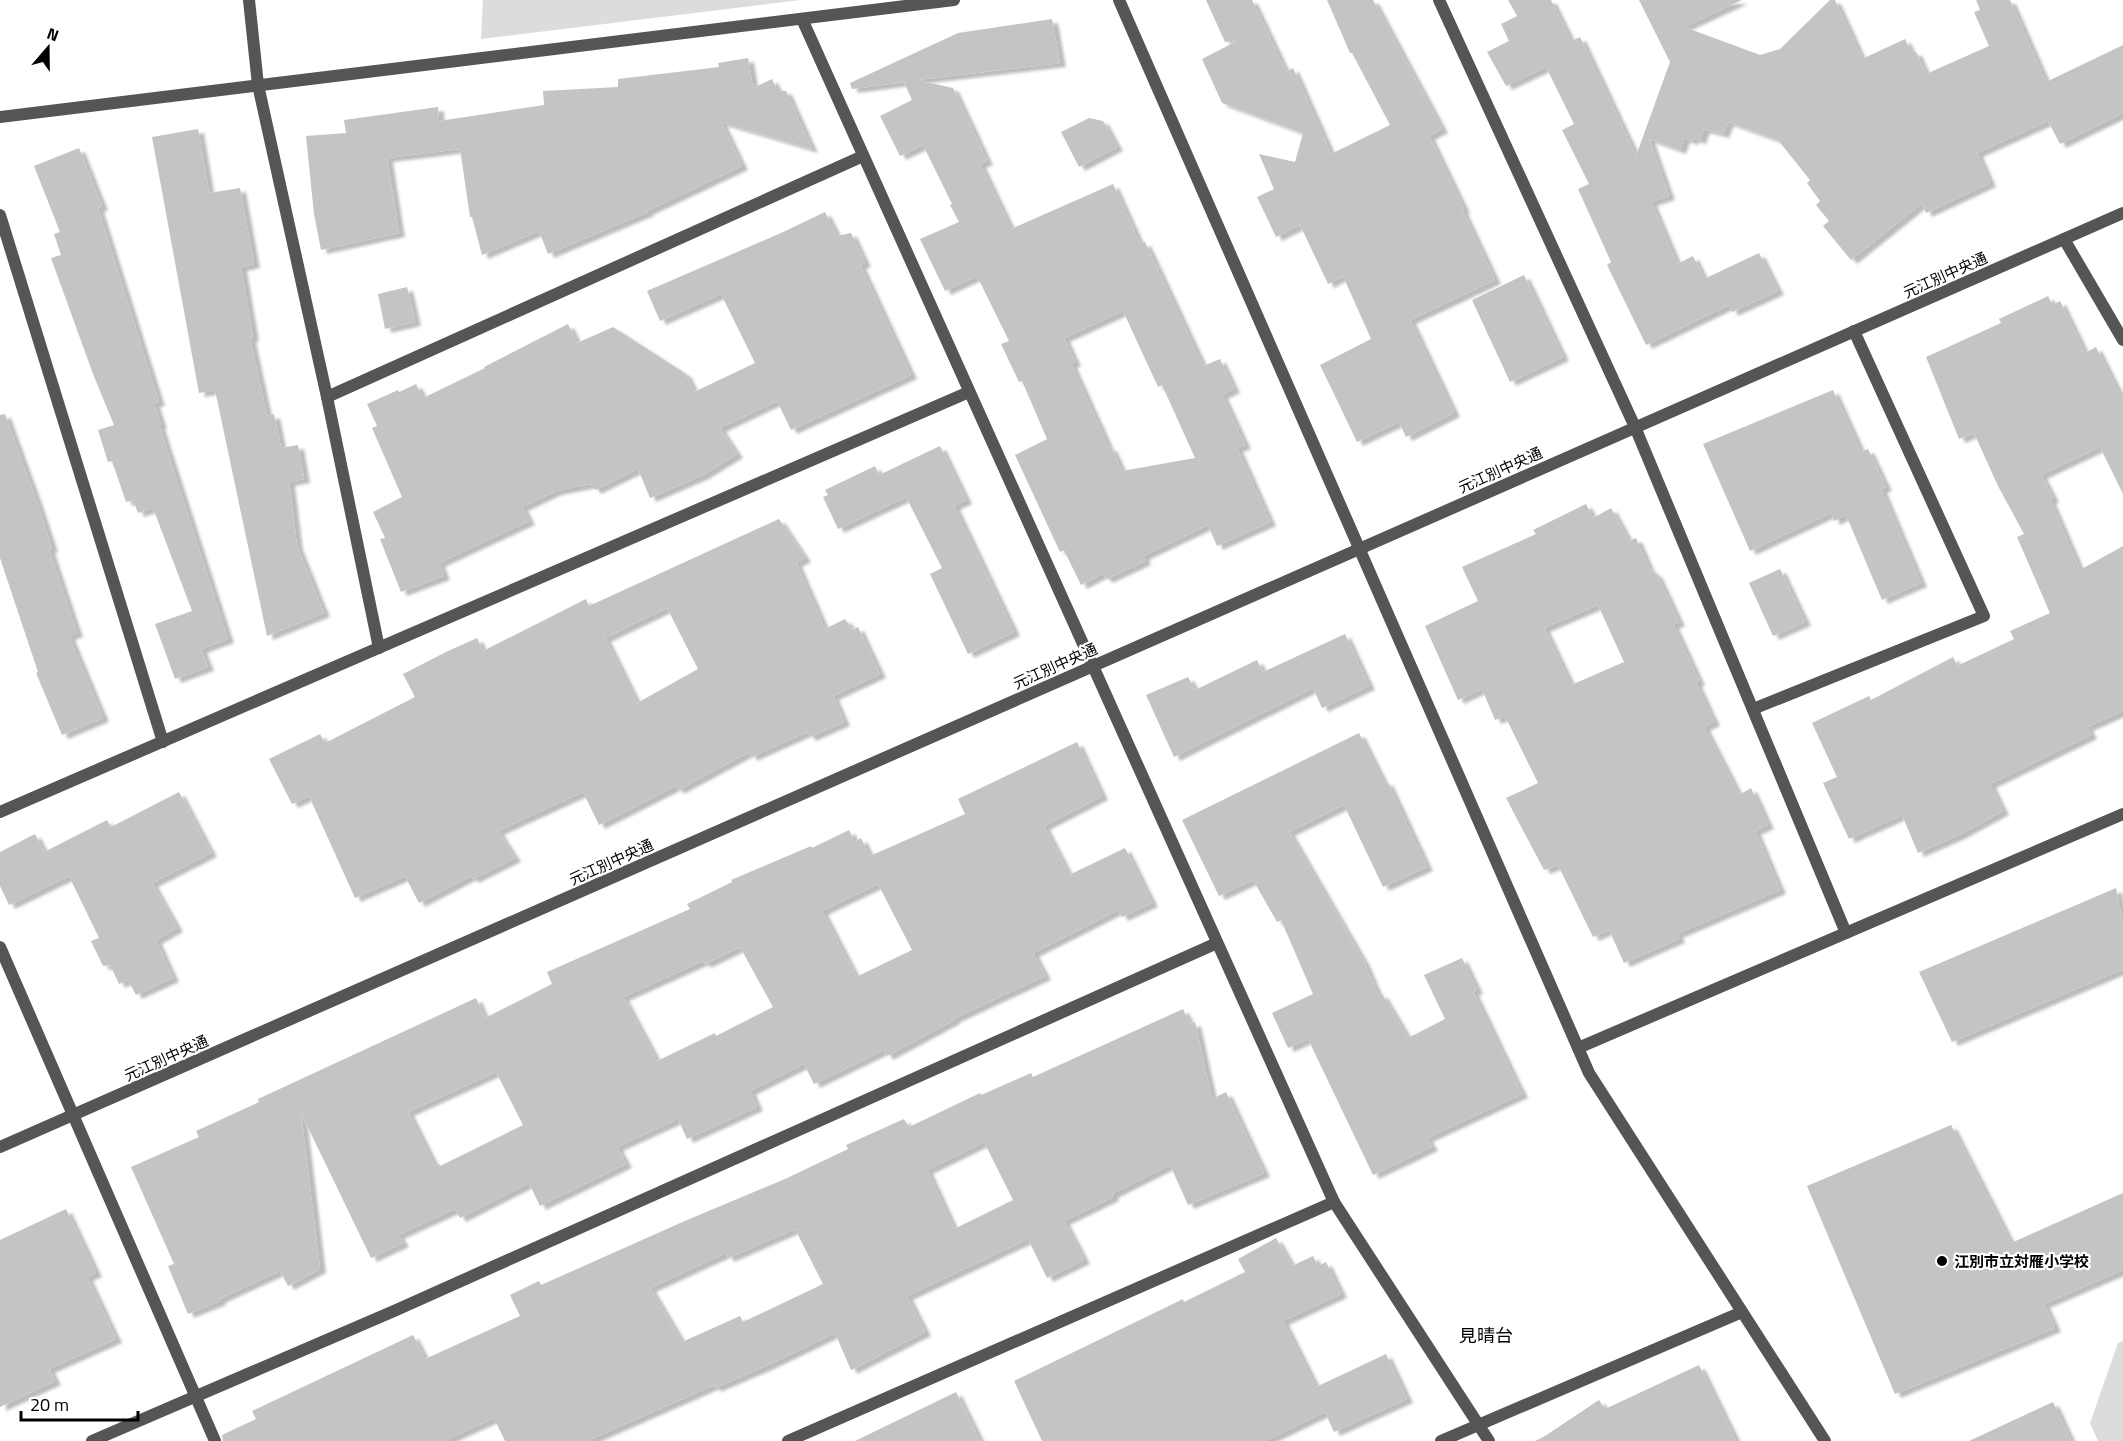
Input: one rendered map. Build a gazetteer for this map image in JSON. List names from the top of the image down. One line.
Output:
{"streets":{"street":["元江別中央通"]},"districts":["見晴台"],"places":["江別市立対雁小学校"],"scale_bar":"20 m","north":"top"}
